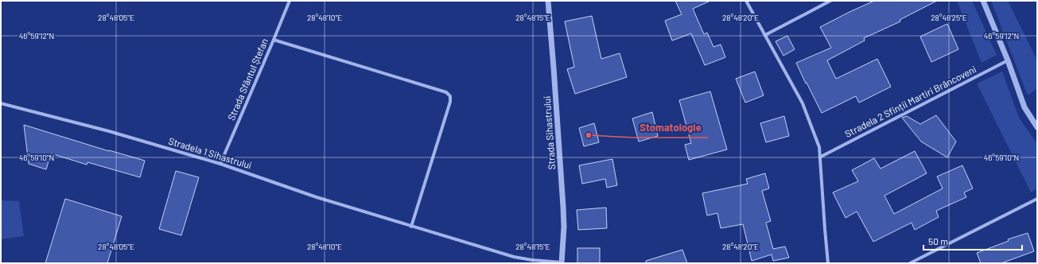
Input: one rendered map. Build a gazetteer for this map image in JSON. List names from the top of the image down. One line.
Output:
{"streets":{"street":["Strada Sfântul Ștefan","Stradela 2 Sfinții Martiri Brâncoveni","Strada Sihastrului","Stradela 1 Sihastrului"]},"crossings":[["Strada Sfântul Ștefan","Stradela 1 Sihastrului"],["Strada Sihastrului","Stradela 1 Sihastrului"]],"places":["Stomatologie"],"scale_bar":"50 m","coordinates":["28°48'05\"E","28°48'10\"E","28°48'15\"E","28°48'20\"E","28°48'25\"E","46°59'12\"N","46°59'10\"N"]}
